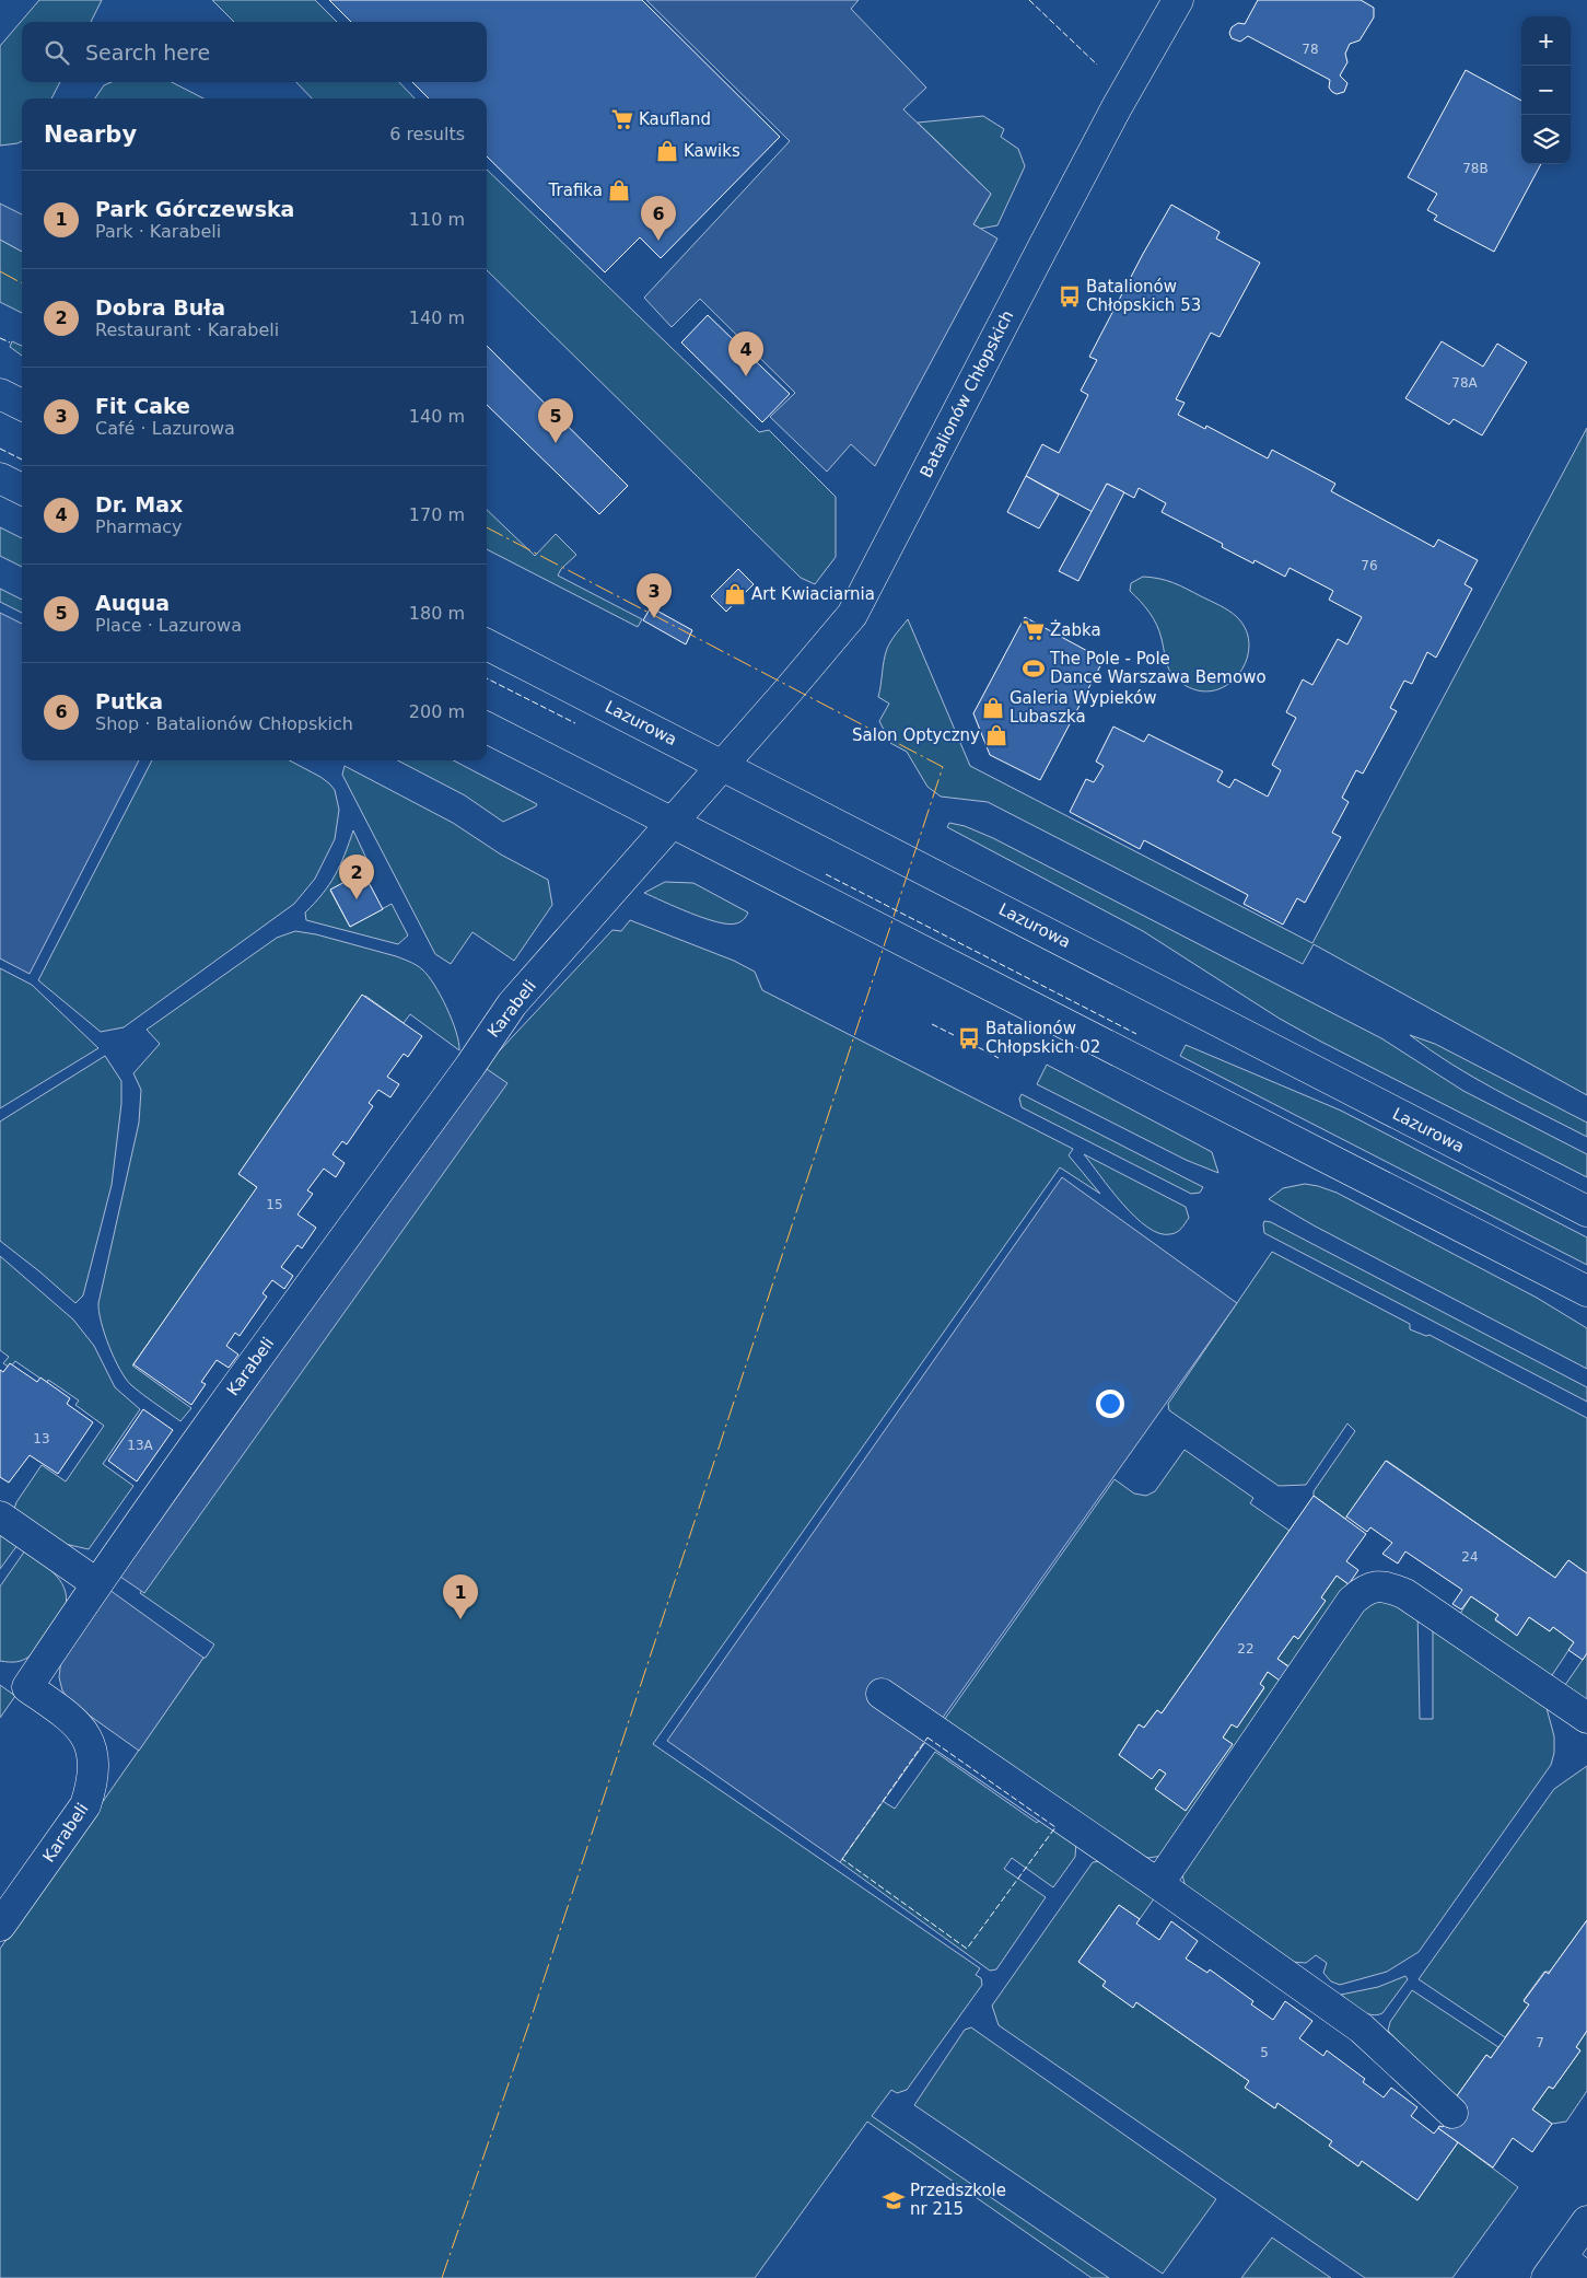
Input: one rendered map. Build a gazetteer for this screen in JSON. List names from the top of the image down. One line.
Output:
{"streets":{"street":["Batalionów Chłopskich","Lazurowa","Karabeli"]},"crossings":[["Batalionów Chłopskich","Lazurowa"],["Batalionów Chłopskich","Karabeli"]],"places":{"supermarket":["Kaufland","Żabka"],"shop":["Kawiks","Trafika","Art Kwiaciarnia","Galeria Wypieków Lubaszka","Salon Optyczny"],"bus stop":["Batalionów Chłopskich 53","Batalionów Chłopskich 02"],"sports":["The Pole - Pole Dance Warszawa Bemowo"],"school or university":["Przedszkole nr 215"]},"house_numbers":["78","78B","78A","76","15","13","13A","24","22","7","5"],"page":{"map_buttons":["+","−"],"search":"Search here","heading":["Nearby","6 results"],"list":[{"mark":"1","name":"Park Górczewska","note":"Park · Karabeli","value":"110 m"},{"mark":"2","name":"Dobra Buła","note":"Restaurant · Karabeli","value":"140 m"},{"mark":"3","name":"Fit Cake","note":"Café · Lazurowa","value":"140 m"},{"mark":"4","name":"Dr. Max","note":"Pharmacy","value":"170 m"},{"mark":"5","name":"Auqua","note":"Place · Lazurowa","value":"180 m"},{"mark":"6","name":"Putka","note":"Shop · Batalionów Chłopskich","value":"200 m"}],"pins":["6","4","5","3","2","1"]}}
